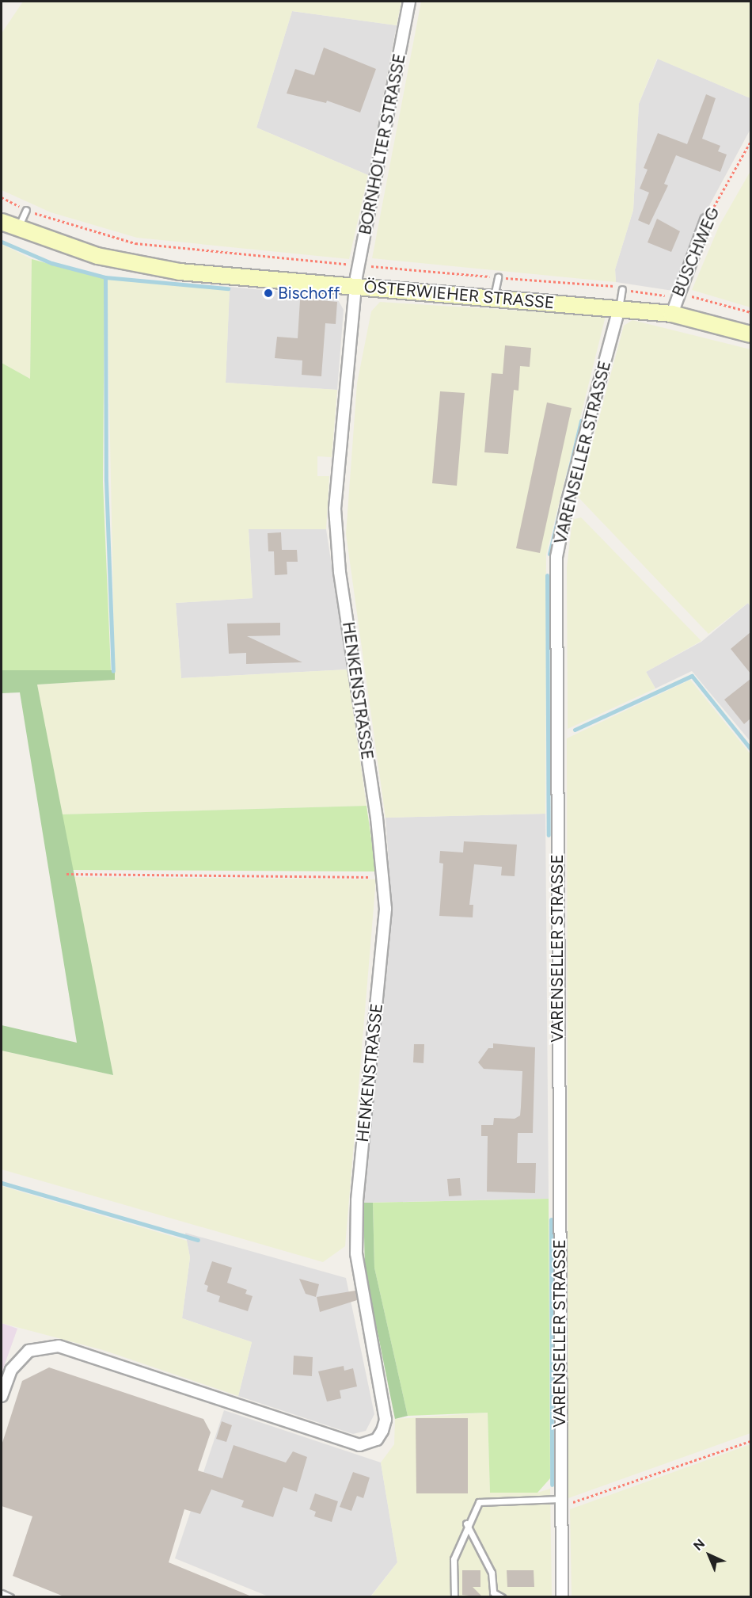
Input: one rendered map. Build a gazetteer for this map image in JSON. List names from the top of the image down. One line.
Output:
{"streets":{"street":["BORNHOLTER STRASSE","BUSCHWEG","ÖSTERWIEHER STRASSE","VARENSELLER STRASSE","HENKENSTRASSE"]},"crossings":[["BORNHOLTER STRASSE","ÖSTERWIEHER STRASSE"],["BORNHOLTER STRASSE","HENKENSTRASSE"],["BUSCHWEG","ÖSTERWIEHER STRASSE"],["ÖSTERWIEHER STRASSE","VARENSELLER STRASSE"],["ÖSTERWIEHER STRASSE","HENKENSTRASSE"]],"places":["Bischoff"],"north":"top left"}
